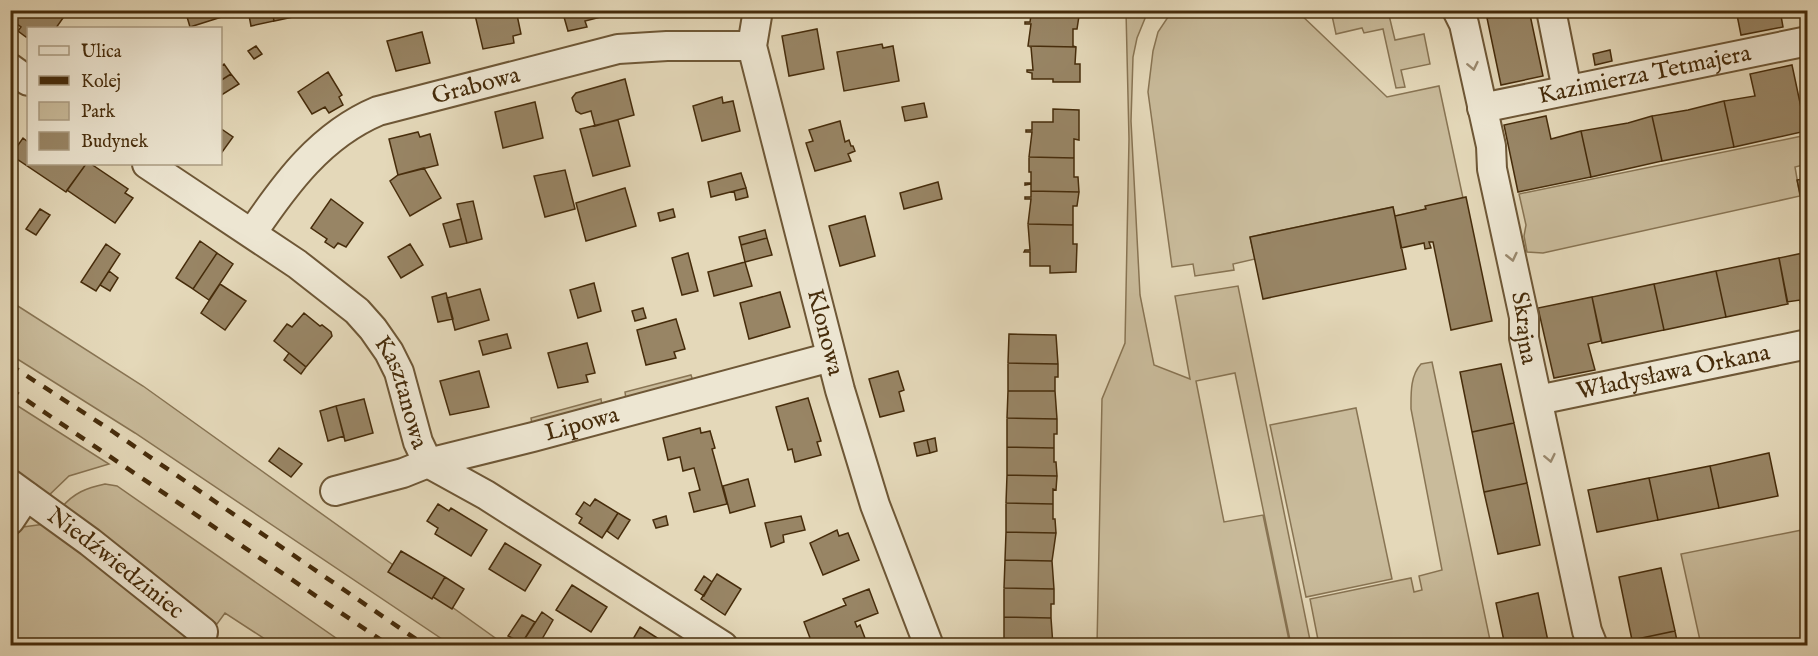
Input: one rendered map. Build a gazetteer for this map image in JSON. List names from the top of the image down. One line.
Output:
{"streets":{"street":["Kazimierza Tetmajera","Grabowa","Skrajna","Klonowa","Władysława Orkana","Kasztanowa","Lipowa","Niedźwiedziniec"]},"crossings":[["Kazimierza Tetmajera","Skrajna"],["Grabowa","Klonowa"],["Grabowa","Kasztanowa"],["Skrajna","Władysława Orkana"],["Klonowa","Lipowa"],["Kasztanowa","Lipowa"]],"one_way":["Skrajna"],"legend":["Ulica","Kolej","Park","Budynek"]}
